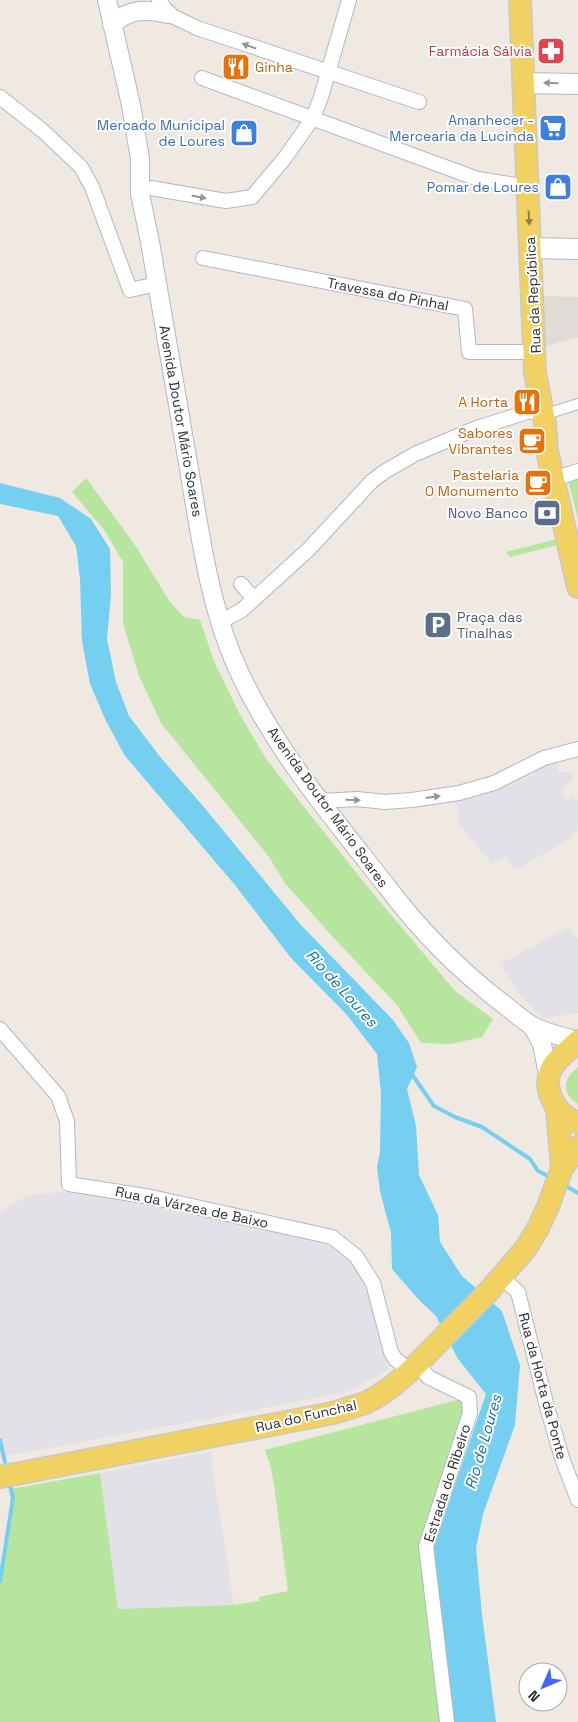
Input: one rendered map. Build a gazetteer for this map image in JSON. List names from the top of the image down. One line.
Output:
{"streets":{"main road":["Rua da República","Rua do Funchal"],"street":["Travessa do Pinhal","Avenida Doutor Mário Soares","Rua da Várzea de Baixo","Rua da Horta da Ponte","Estrada do Ribeiro"]},"crossings":[["Travessa do Pinhal","Rua da República"],["Avenida Doutor Mário Soares","Rua do Funchal"],["Rua da Várzea de Baixo","Rua do Funchal"],["Rua da Várzea de Baixo","Estrada do Ribeiro"],["Rua da Horta da Ponte","Rua do Funchal"],["Rua do Funchal","Estrada do Ribeiro"]],"water":["Rio de Loures"],"places":{"pharmacy":["Farmácia Sálvia"],"restaurant":["Ginha","A Horta"],"supermarket":["Amanhecer - Mercearia da Lucinda"],"shop":["Mercado Municipal de Loures","Pomar de Loures"],"cafe":["Sabores Vibrantes","Pastelaria O Monumento"],"bank":["Novo Banco"],"parking":["Praça das Tinalhas"]},"north":"bottom left"}
